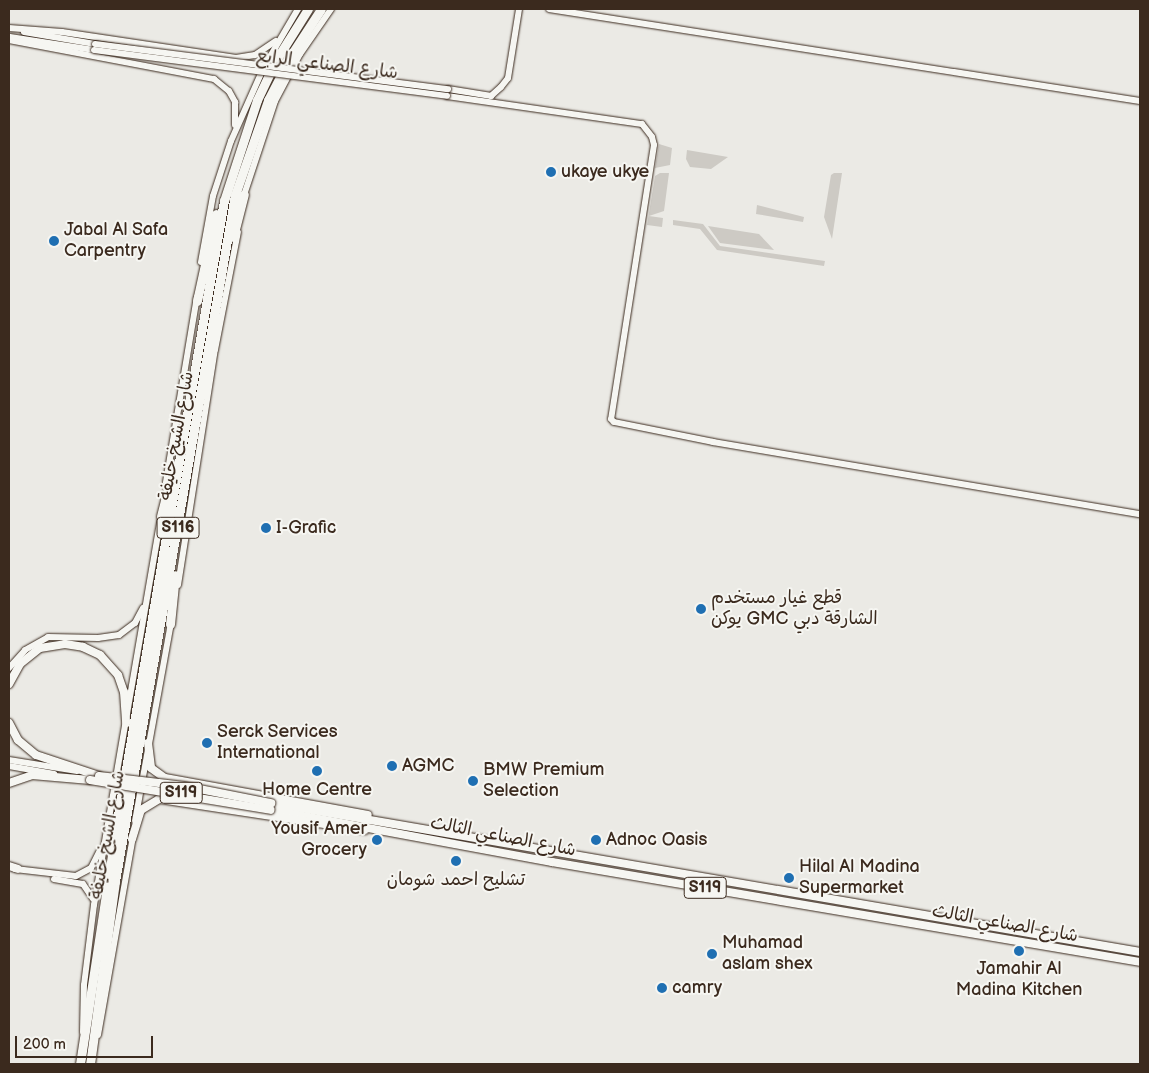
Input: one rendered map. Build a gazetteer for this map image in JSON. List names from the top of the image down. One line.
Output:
{"streets":{"highway":["شارع الشيخ خليفة","S116"],"main road":["شارع الصناعي الرابع","S119","شارع الصناعي الثالث"]},"places":["ukaye ukye","Jabal Al Safa Carpentry","I-Grafic","قطع غيار مستخدم يوكن GMC الشارقة دبي","Serck Services International","AGMC","Home Centre","BMW Premium Selection","Yousif Amer Grocery","Adnoc Oasis","تشليح احمد شومان","Hilal Al Madina Supermarket","Jamahir Al Madina Kitchen","Muhamad aslam shex","camry"],"scale_bar":"200 m"}
